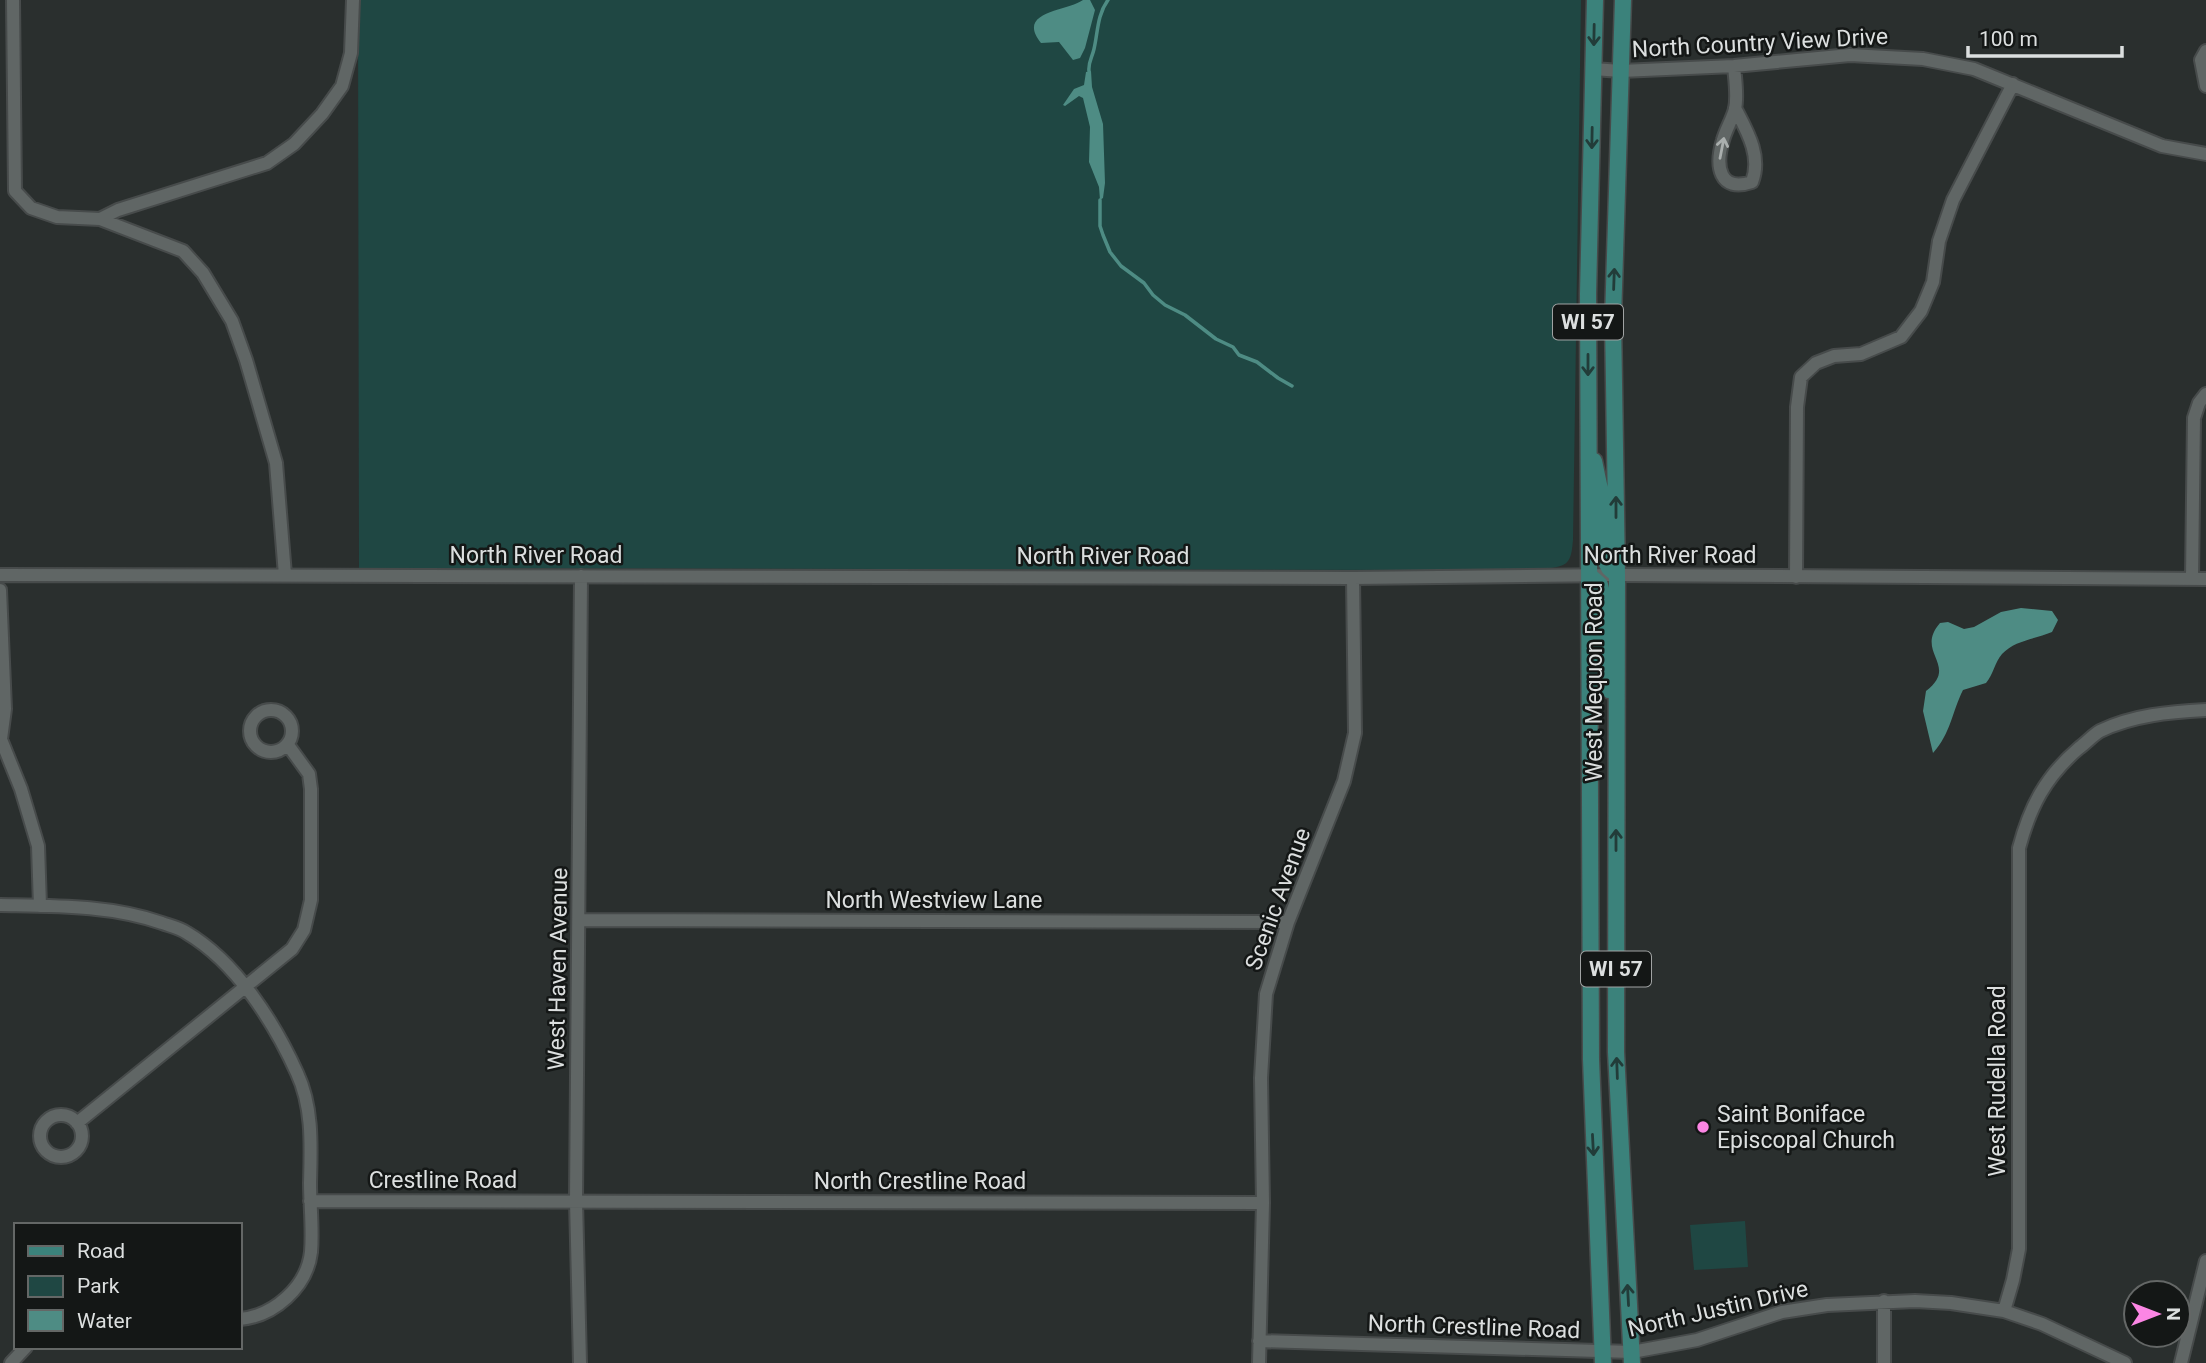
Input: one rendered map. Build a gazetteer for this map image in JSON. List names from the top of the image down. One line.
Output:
{"streets":{"main road":["WI 57","West Mequon Road"],"street":["North Country View Drive","North River Road","Scenic Avenue","North Westview Lane","West Haven Avenue","West Rudella Road","Crestline Road","North Crestline Road","North Justin Drive"]},"crossings":[["North Country View Drive","West Mequon Road"],["North River Road","West Mequon Road"],["North River Road","Scenic Avenue"],["North River Road","West Haven Avenue"],["West Mequon Road","North Crestline Road"],["West Mequon Road","North Justin Drive"],["Scenic Avenue","North Westview Lane"],["Scenic Avenue","North Crestline Road"],["North Westview Lane","West Haven Avenue"],["West Haven Avenue","Crestline Road"],["West Haven Avenue","North Crestline Road"],["West Rudella Road","North Justin Drive"],["Crestline Road","North Crestline Road"],["North Crestline Road","North Justin Drive"]],"places":["Saint Boniface Episcopal Church"],"legend":["Road","Park","Water"],"scale_bar":"100 m","north":"right"}
